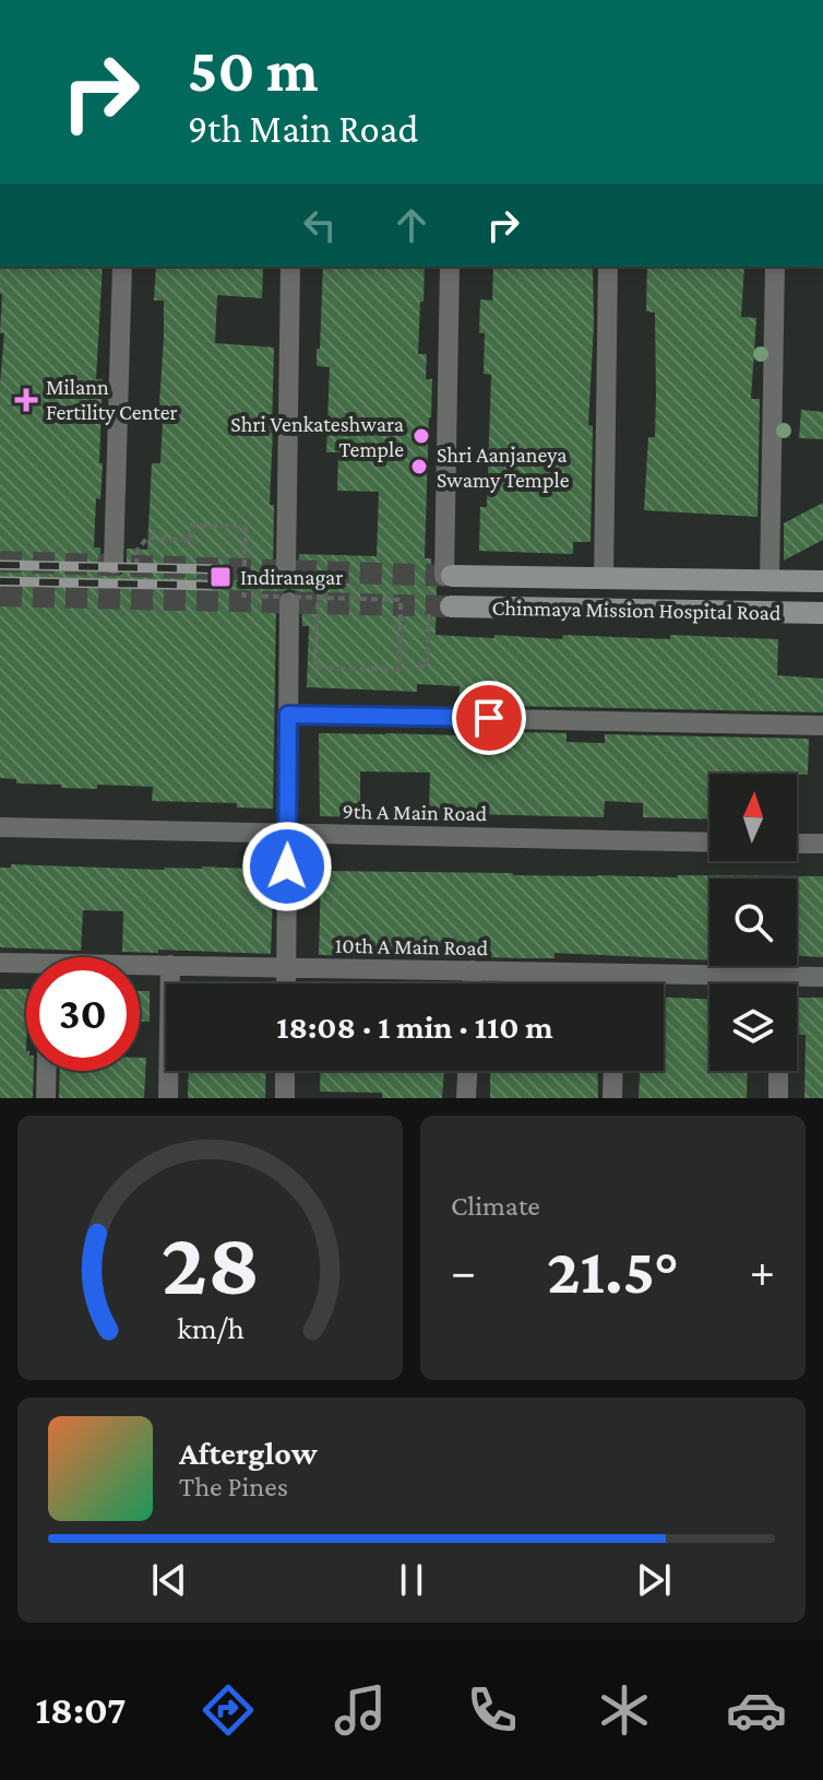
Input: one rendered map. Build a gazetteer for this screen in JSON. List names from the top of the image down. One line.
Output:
{"streets":{"main road":["Chinmaya Mission Hospital Road"],"street":["9th A Main Road","10th A Main Road"]},"places":{"health":["Milann Fertility Center"],"other":["Shri Venkateshwara Temple","Shri Aanjaneya Swamy Temple"],"transit":["Indiranagar"]},"north":"top","page":{"turn":["50 m","9th Main Road"],"limit":"30","trip":"18:08 · 1 min · 110 m","tile":"Climate","heat":["−","21.5°","+"],"song":["Afterglow","The Pines"],"tabs":"18:07","gauge":["28","km/h"]}}
